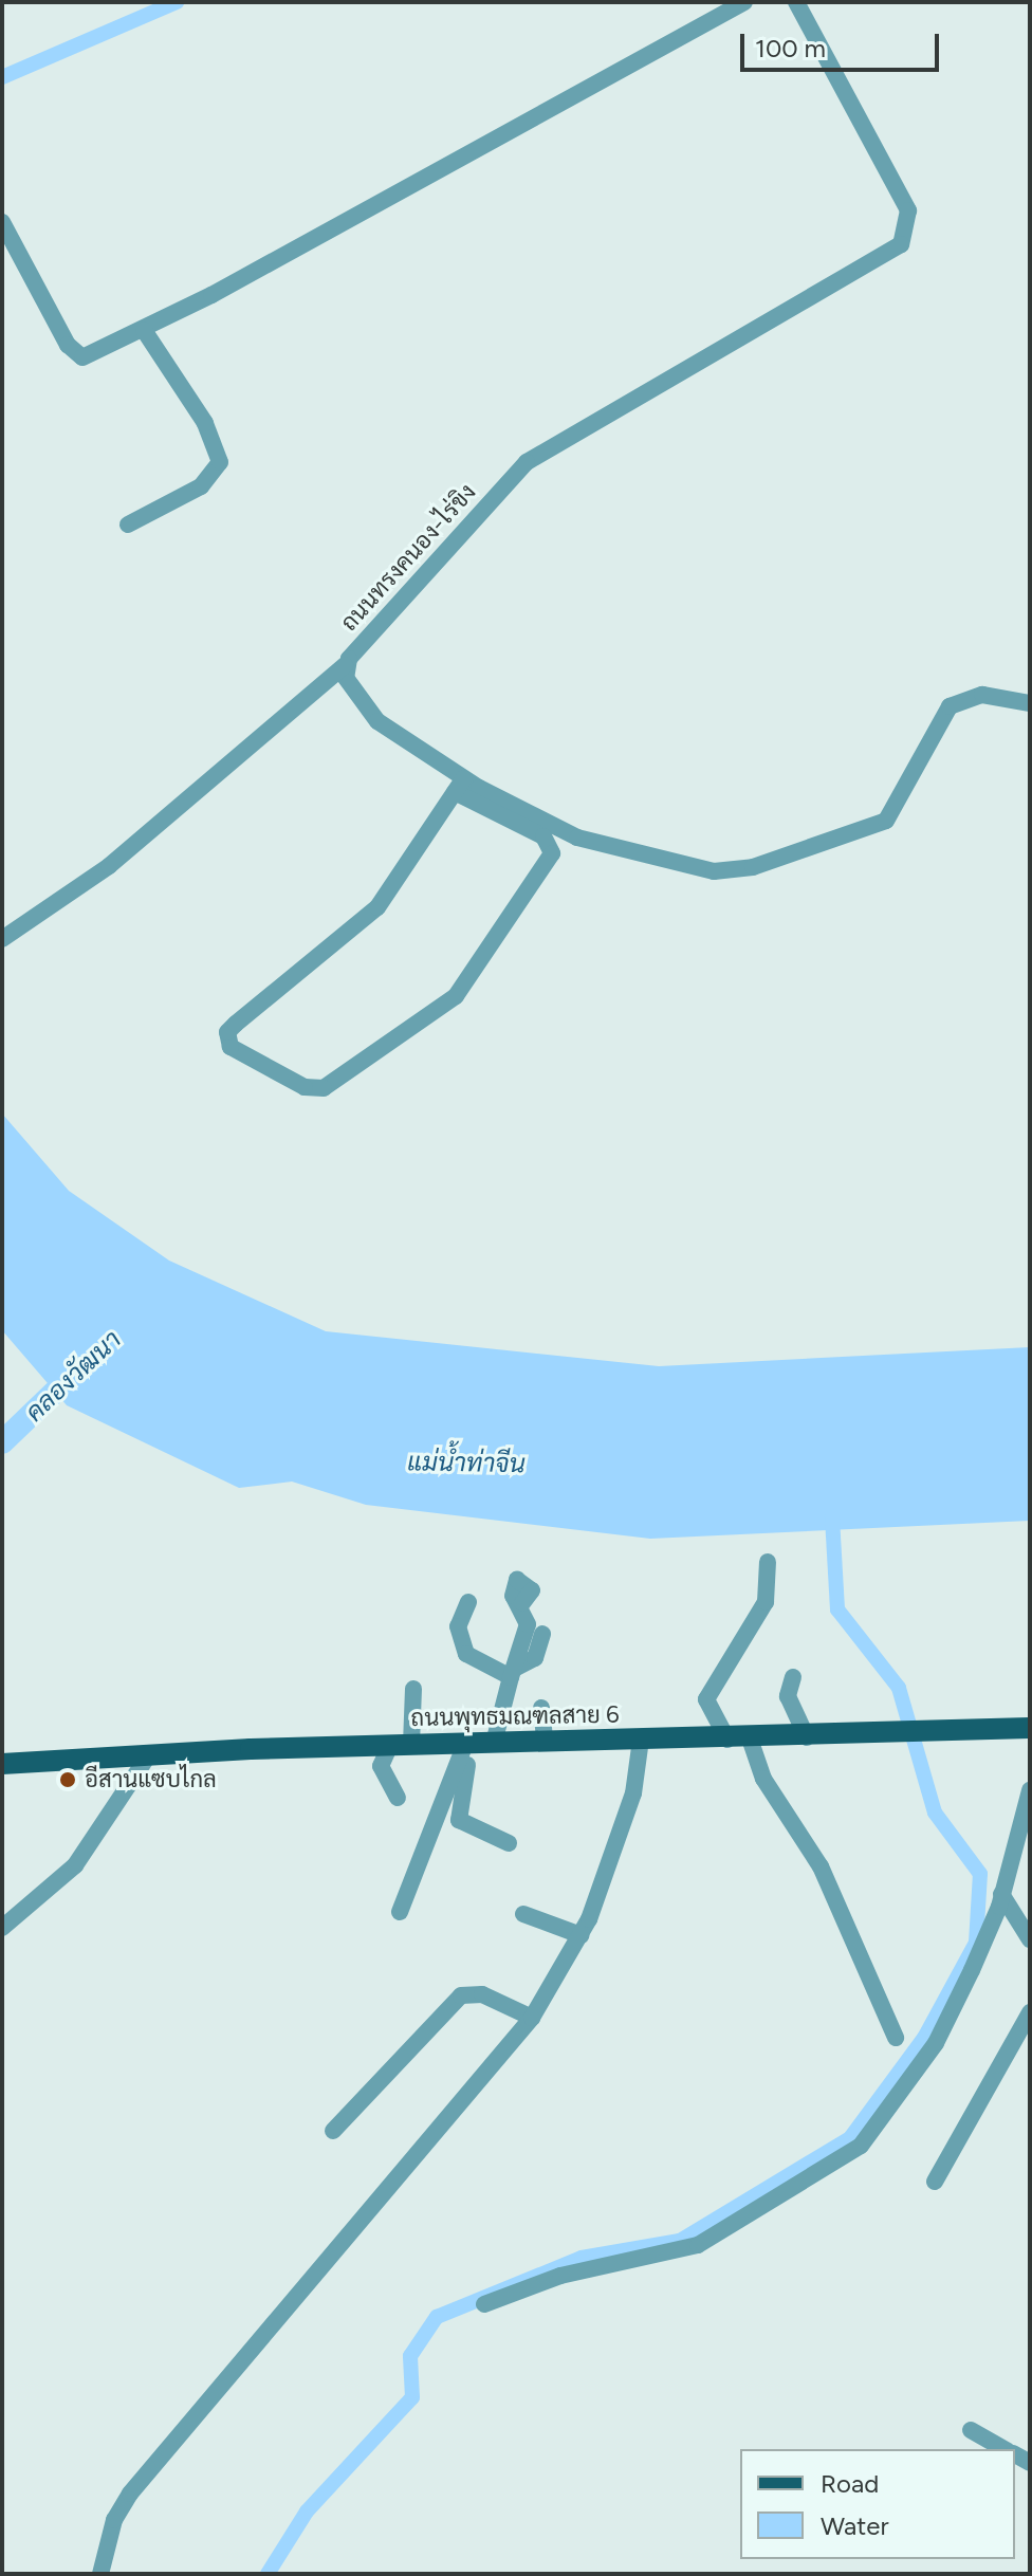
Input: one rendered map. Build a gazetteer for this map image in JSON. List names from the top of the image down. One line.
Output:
{"streets":{"main road":["ถนนพุทธมณฑลสาย 6"],"street":["ถนนทรงคนอง-ไร่ขิง"]},"water":["คลองวัฒนา","แม่น้ำท่าจีน"],"places":["อีสานแซบไกล"],"legend":["Road","Water"],"scale_bar":"100 m"}
